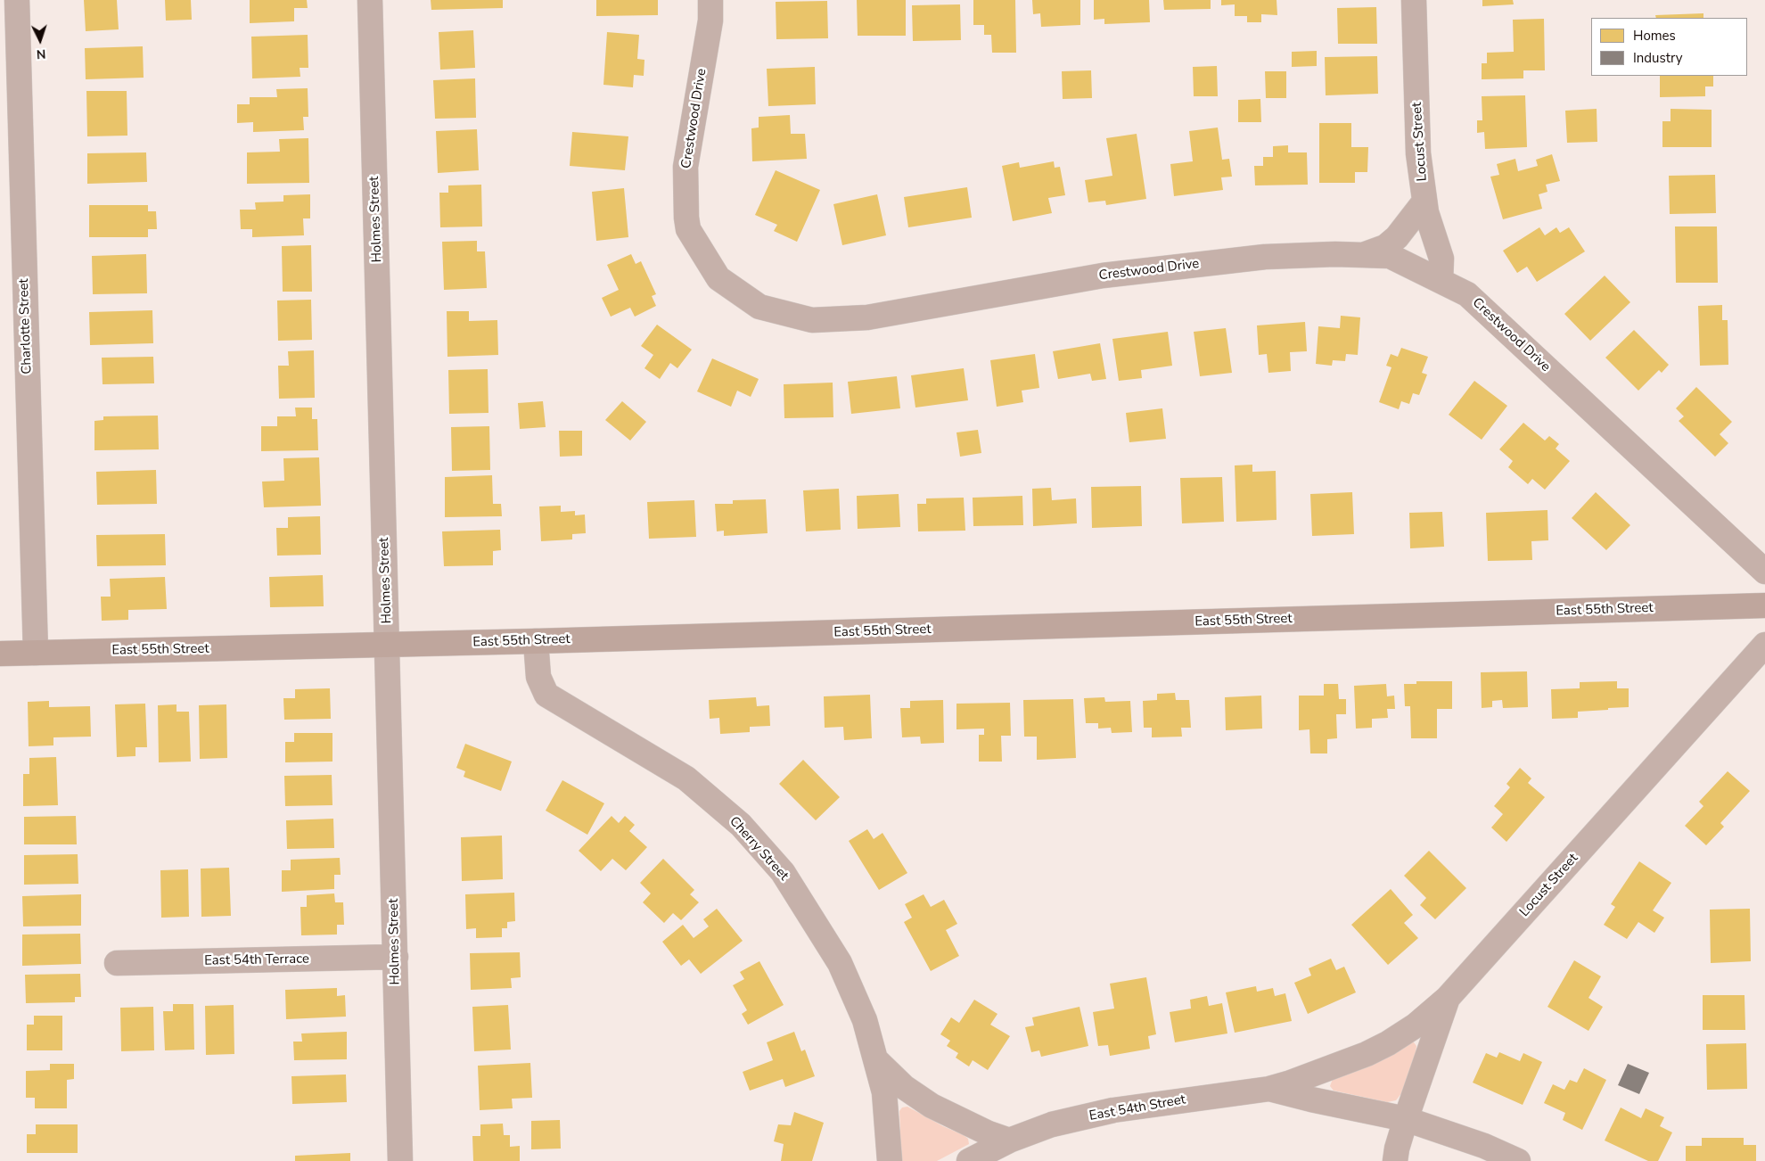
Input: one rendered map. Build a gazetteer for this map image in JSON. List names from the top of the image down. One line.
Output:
{"streets":{"main road":["East 55th Street"],"street":["Crestwood Drive","Locust Street","Holmes Street","Charlotte Street","Cherry Street","East 54th Terrace","East 54th Street"]},"crossings":[["Crestwood Drive","Locust Street"],["Locust Street","East 54th Street"],["Holmes Street","East 55th Street"],["Holmes Street","East 54th Terrace"],["Charlotte Street","East 55th Street"],["East 55th Street","Cherry Street"]],"legend":["Homes","Industry"],"north":"bottom"}
